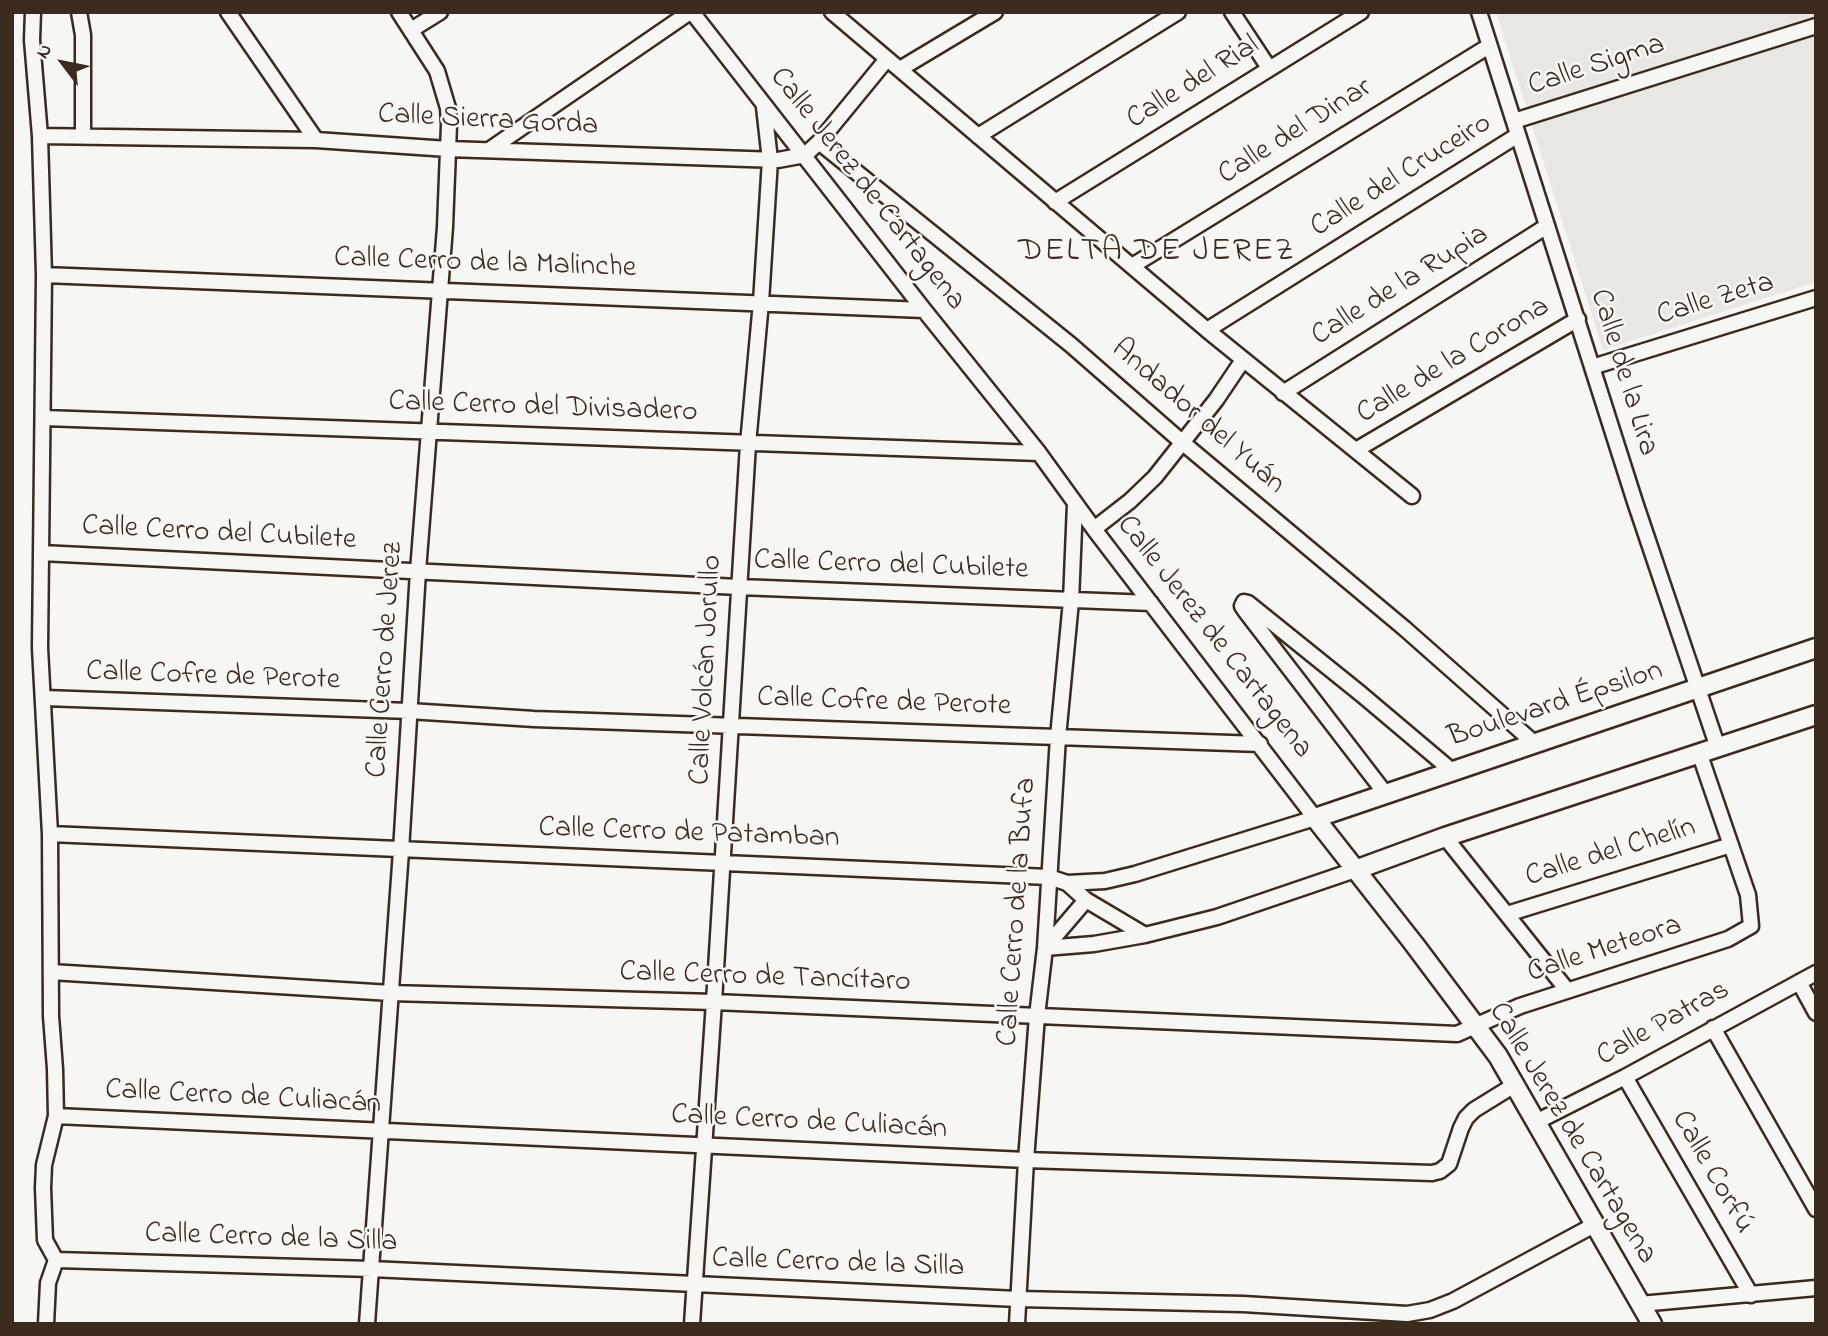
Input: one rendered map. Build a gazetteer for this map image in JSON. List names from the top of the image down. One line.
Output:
{"streets":{"street":["Calle Sigma","Calle del Rial","Calle Sierra Gorda","Calle del Dinar","Calle del Cruceiro","Calle Jerez de Cartagena","Calle Cerro de la Malinche","Calle de la Rupia","Calle Zeta","Calle de la Corona","Calle de la Lira","Calle Cerro del Divisadero","Andador del Yuán","Calle Cerro del Cubilete","Calle Cerro de Jerez","Calle Volcán Jorullo","Calle Cofre de Perote","Boulevard Épsilon","Calle Cerro de Patamban","Calle del Chelín","Calle Cerro de la Bufa","Calle Meteora","Calle Cerro de Tancítaro","Calle Patras","Calle Cerro de Culiacán","Calle Corfú","Calle Cerro de la Silla"]},"crossings":[["Calle Sigma","Calle del Cruceiro"],["Calle Sigma","Calle de la Lira"],["Calle Sierra Gorda","Calle Jerez de Cartagena"],["Calle Sierra Gorda","Calle Cerro de Jerez"],["Calle Sierra Gorda","Calle Volcán Jorullo"],["Calle del Dinar","Calle de la Lira"],["Calle del Cruceiro","Calle de la Lira"],["Calle Jerez de Cartagena","Calle Cerro de la Malinche"],["Calle Jerez de Cartagena","Calle Cerro del Divisadero"],["Calle Jerez de Cartagena","Calle Cerro del Cubilete"],["Calle Jerez de Cartagena","Calle Volcán Jorullo"],["Calle Jerez de Cartagena","Calle Cofre de Perote"],["Calle Jerez de Cartagena","Boulevard Épsilon"],["Calle Jerez de Cartagena","Calle Cerro de Patamban"],["Calle Jerez de Cartagena","Calle Cerro de la Bufa"],["Calle Jerez de Cartagena","Calle Meteora"],["Calle Jerez de Cartagena","Calle Cerro de Tancítaro"],["Calle Jerez de Cartagena","Calle Patras"],["Calle Jerez de Cartagena","Calle Cerro de Culiacán"],["Calle Jerez de Cartagena","Calle Cerro de la Silla"],["Calle Cerro de la Malinche","Calle Cerro de Jerez"],["Calle Cerro de la Malinche","Calle Volcán Jorullo"],["Calle de la Rupia","Calle de la Lira"],["Calle Zeta","Calle de la Lira"],["Calle de la Corona","Calle de la Lira"],["Calle de la Lira","Boulevard Épsilon"],["Calle Cerro del Divisadero","Calle Cerro de Jerez"],["Calle Cerro del Divisadero","Calle Volcán Jorullo"],["Andador del Yuán","Boulevard Épsilon"],["Calle Cerro del Cubilete","Calle Cerro de Jerez"],["Calle Cerro del Cubilete","Calle Volcán Jorullo"],["Calle Cerro del Cubilete","Calle Cerro de la Bufa"],["Calle Cerro de Jerez","Calle Cofre de Perote"],["Calle Cerro de Jerez","Calle Cerro de Patamban"],["Calle Cerro de Jerez","Calle Cerro de Tancítaro"],["Calle Cerro de Jerez","Calle Cerro de Culiacán"],["Calle Cerro de Jerez","Calle Cerro de la Silla"],["Calle Volcán Jorullo","Calle Cofre de Perote"],["Calle Volcán Jorullo","Calle Cerro de Patamban"],["Calle Volcán Jorullo","Calle Cerro de Tancítaro"],["Calle Volcán Jorullo","Calle Cerro de Culiacán"],["Calle Volcán Jorullo","Calle Cerro de la Silla"],["Calle Cofre de Perote","Calle Cerro de la Bufa"],["Boulevard Épsilon","Calle Cerro de Patamban"],["Calle Cerro de Patamban","Calle Cerro de la Bufa"],["Calle del Chelín","Calle Meteora"],["Calle Cerro de la Bufa","Calle Cerro de Tancítaro"],["Calle Cerro de la Bufa","Calle Cerro de Culiacán"],["Calle Cerro de la Bufa","Calle Cerro de la Silla"],["Calle Meteora","Calle Cerro de Tancítaro"],["Calle Patras","Calle Corfú"]],"districts":["DELTA DE JEREZ"],"north":"top left"}
